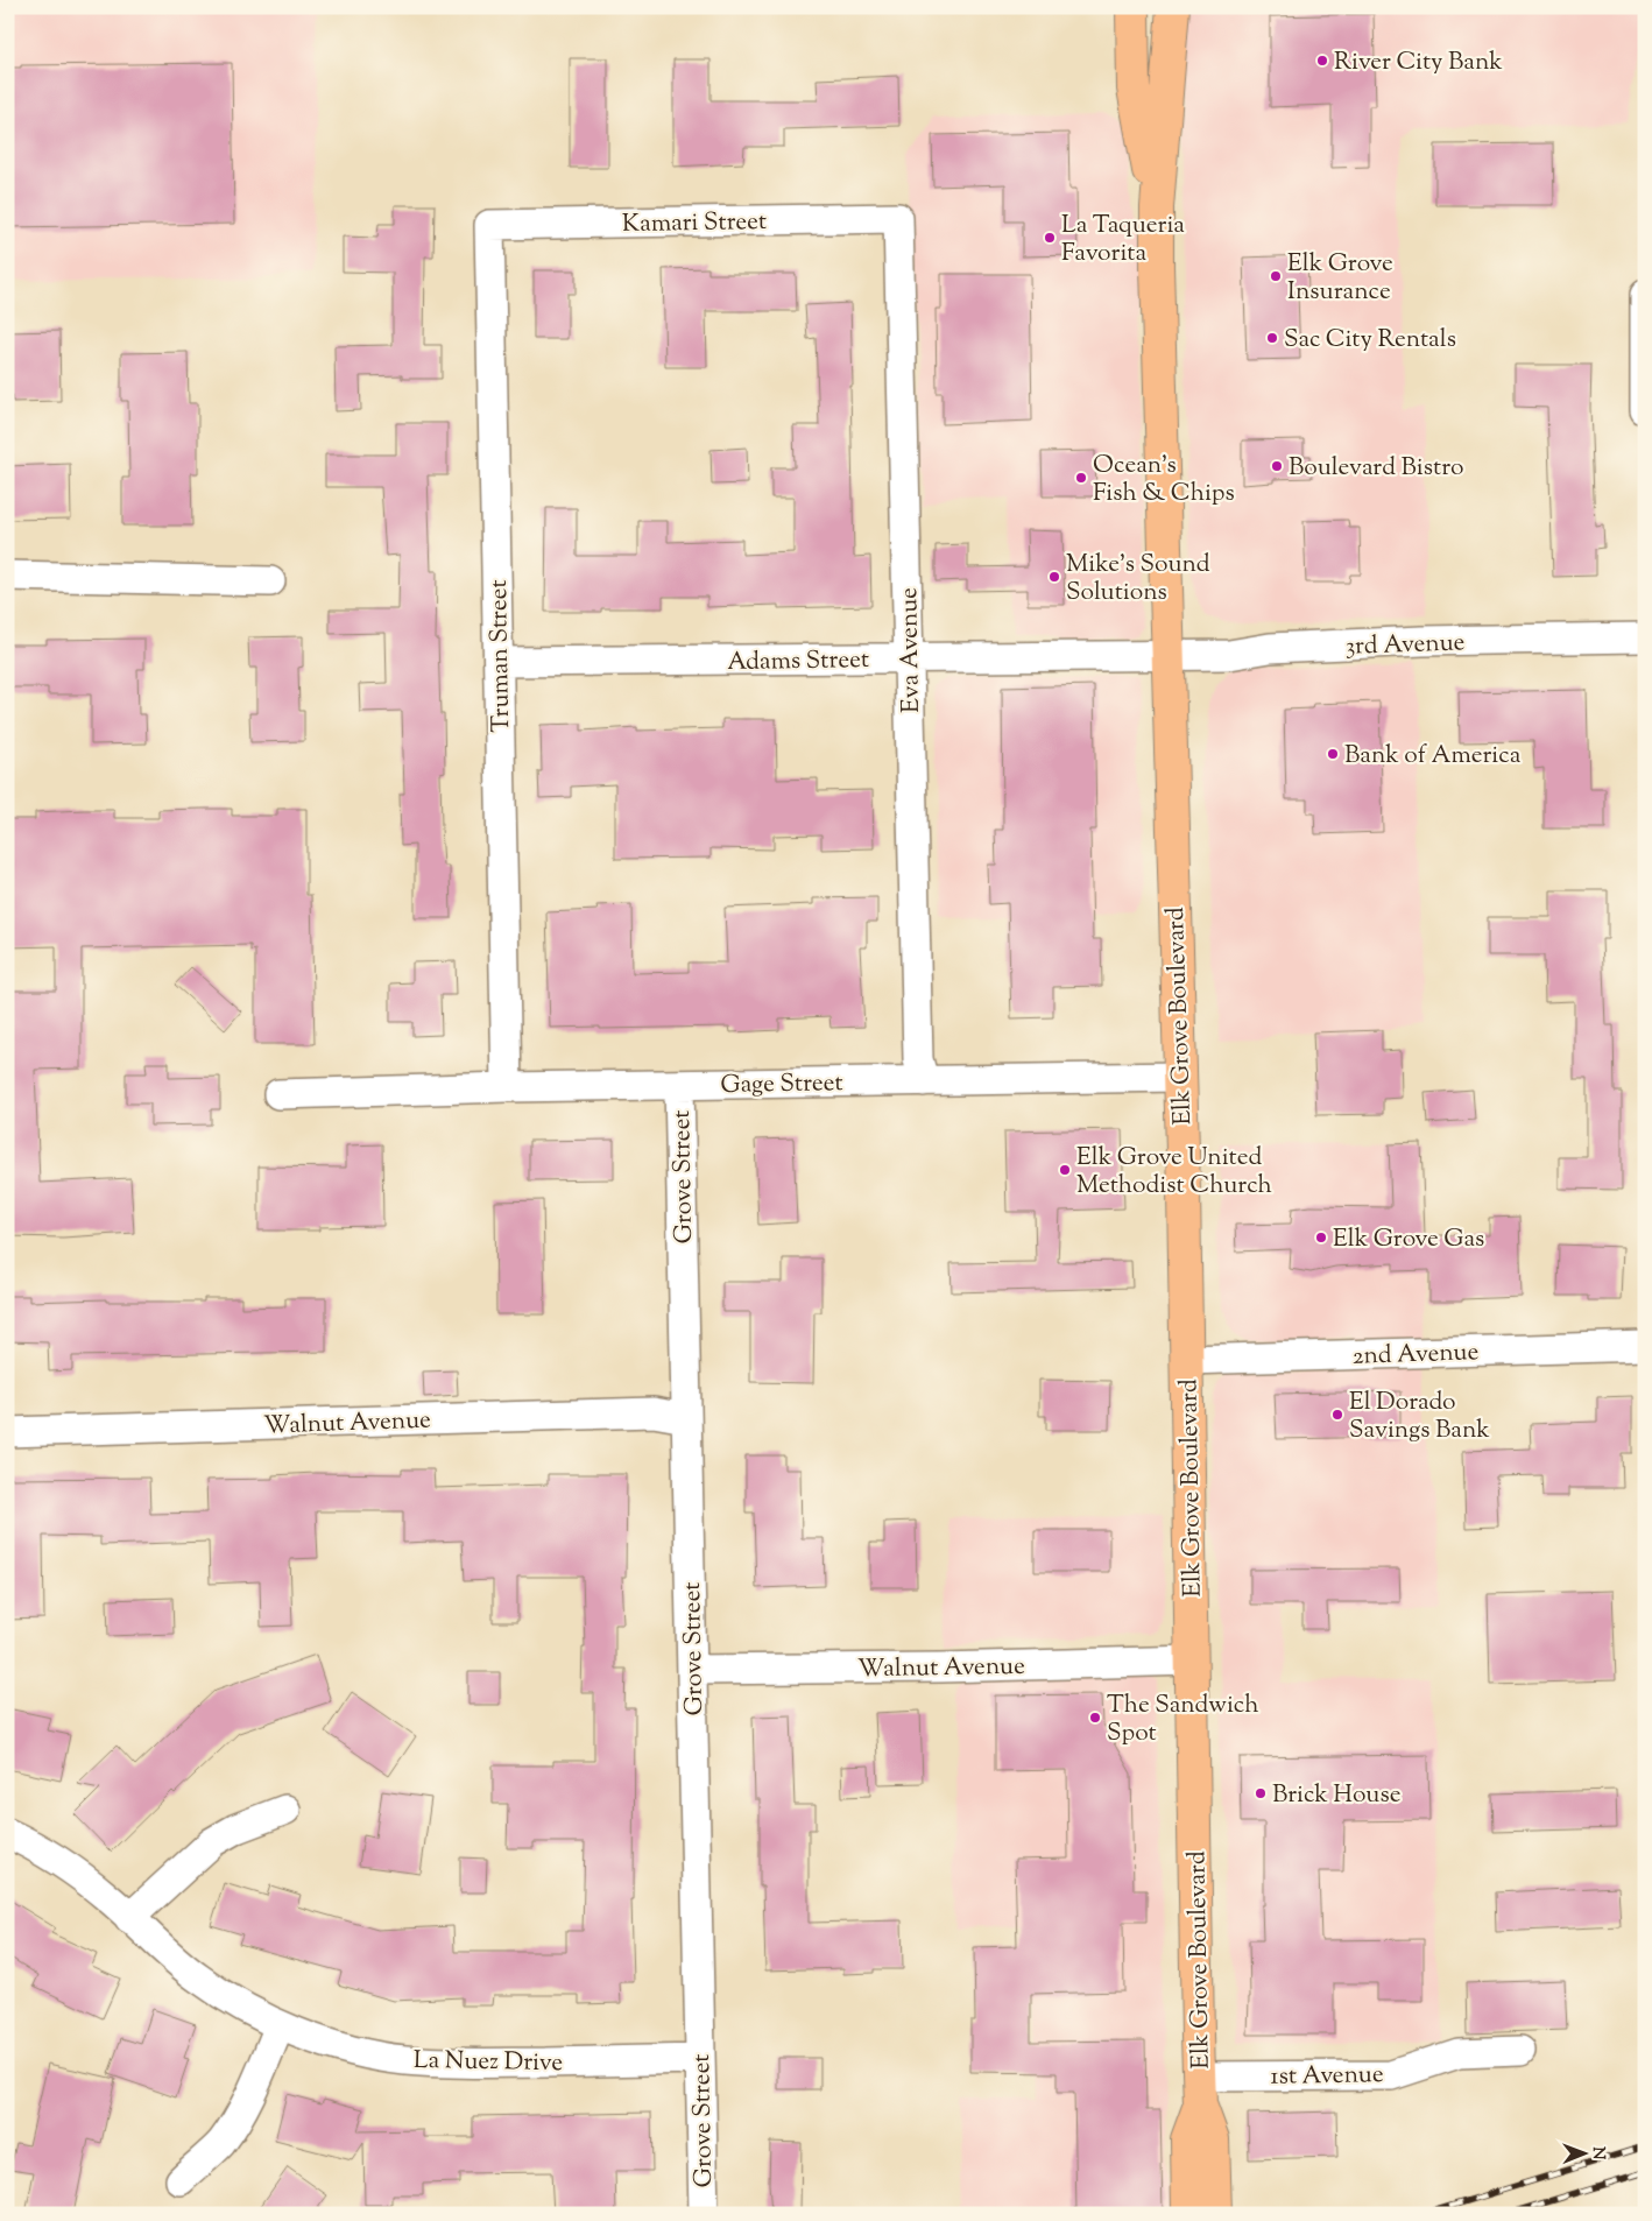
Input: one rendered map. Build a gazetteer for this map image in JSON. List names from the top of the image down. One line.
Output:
{"streets":{"main road":["Elk Grove Boulevard"],"street":["Kamari Street","3rd Avenue","Eva Avenue","Truman Street","Adams Street","Gage Street","Grove Street","2nd Avenue","Walnut Avenue","La Nuez Drive","1st Avenue"]},"crossings":[["Kamari Street","Eva Avenue"],["Kamari Street","Truman Street"],["3rd Avenue","Adams Street"],["3rd Avenue","Elk Grove Boulevard"],["Eva Avenue","Adams Street"],["Eva Avenue","Gage Street"],["Truman Street","Adams Street"],["Truman Street","Gage Street"],["Adams Street","Elk Grove Boulevard"],["Elk Grove Boulevard","Gage Street"],["Elk Grove Boulevard","2nd Avenue"],["Elk Grove Boulevard","Walnut Avenue"],["Elk Grove Boulevard","1st Avenue"],["Gage Street","Grove Street"],["Grove Street","Walnut Avenue"],["Grove Street","La Nuez Drive"]],"places":["River City Bank","La Taqueria Favorita","Elk Grove Insurance","Sac City Rentals","Boulevard Bistro","Ocean's Fish & Chips","Mike's Sound Solutions","Bank of America","Elk Grove United Methodist Church","Elk Grove Gas","El Dorado Savings Bank","The Sandwich Spot","Brick House"],"north":"right"}
